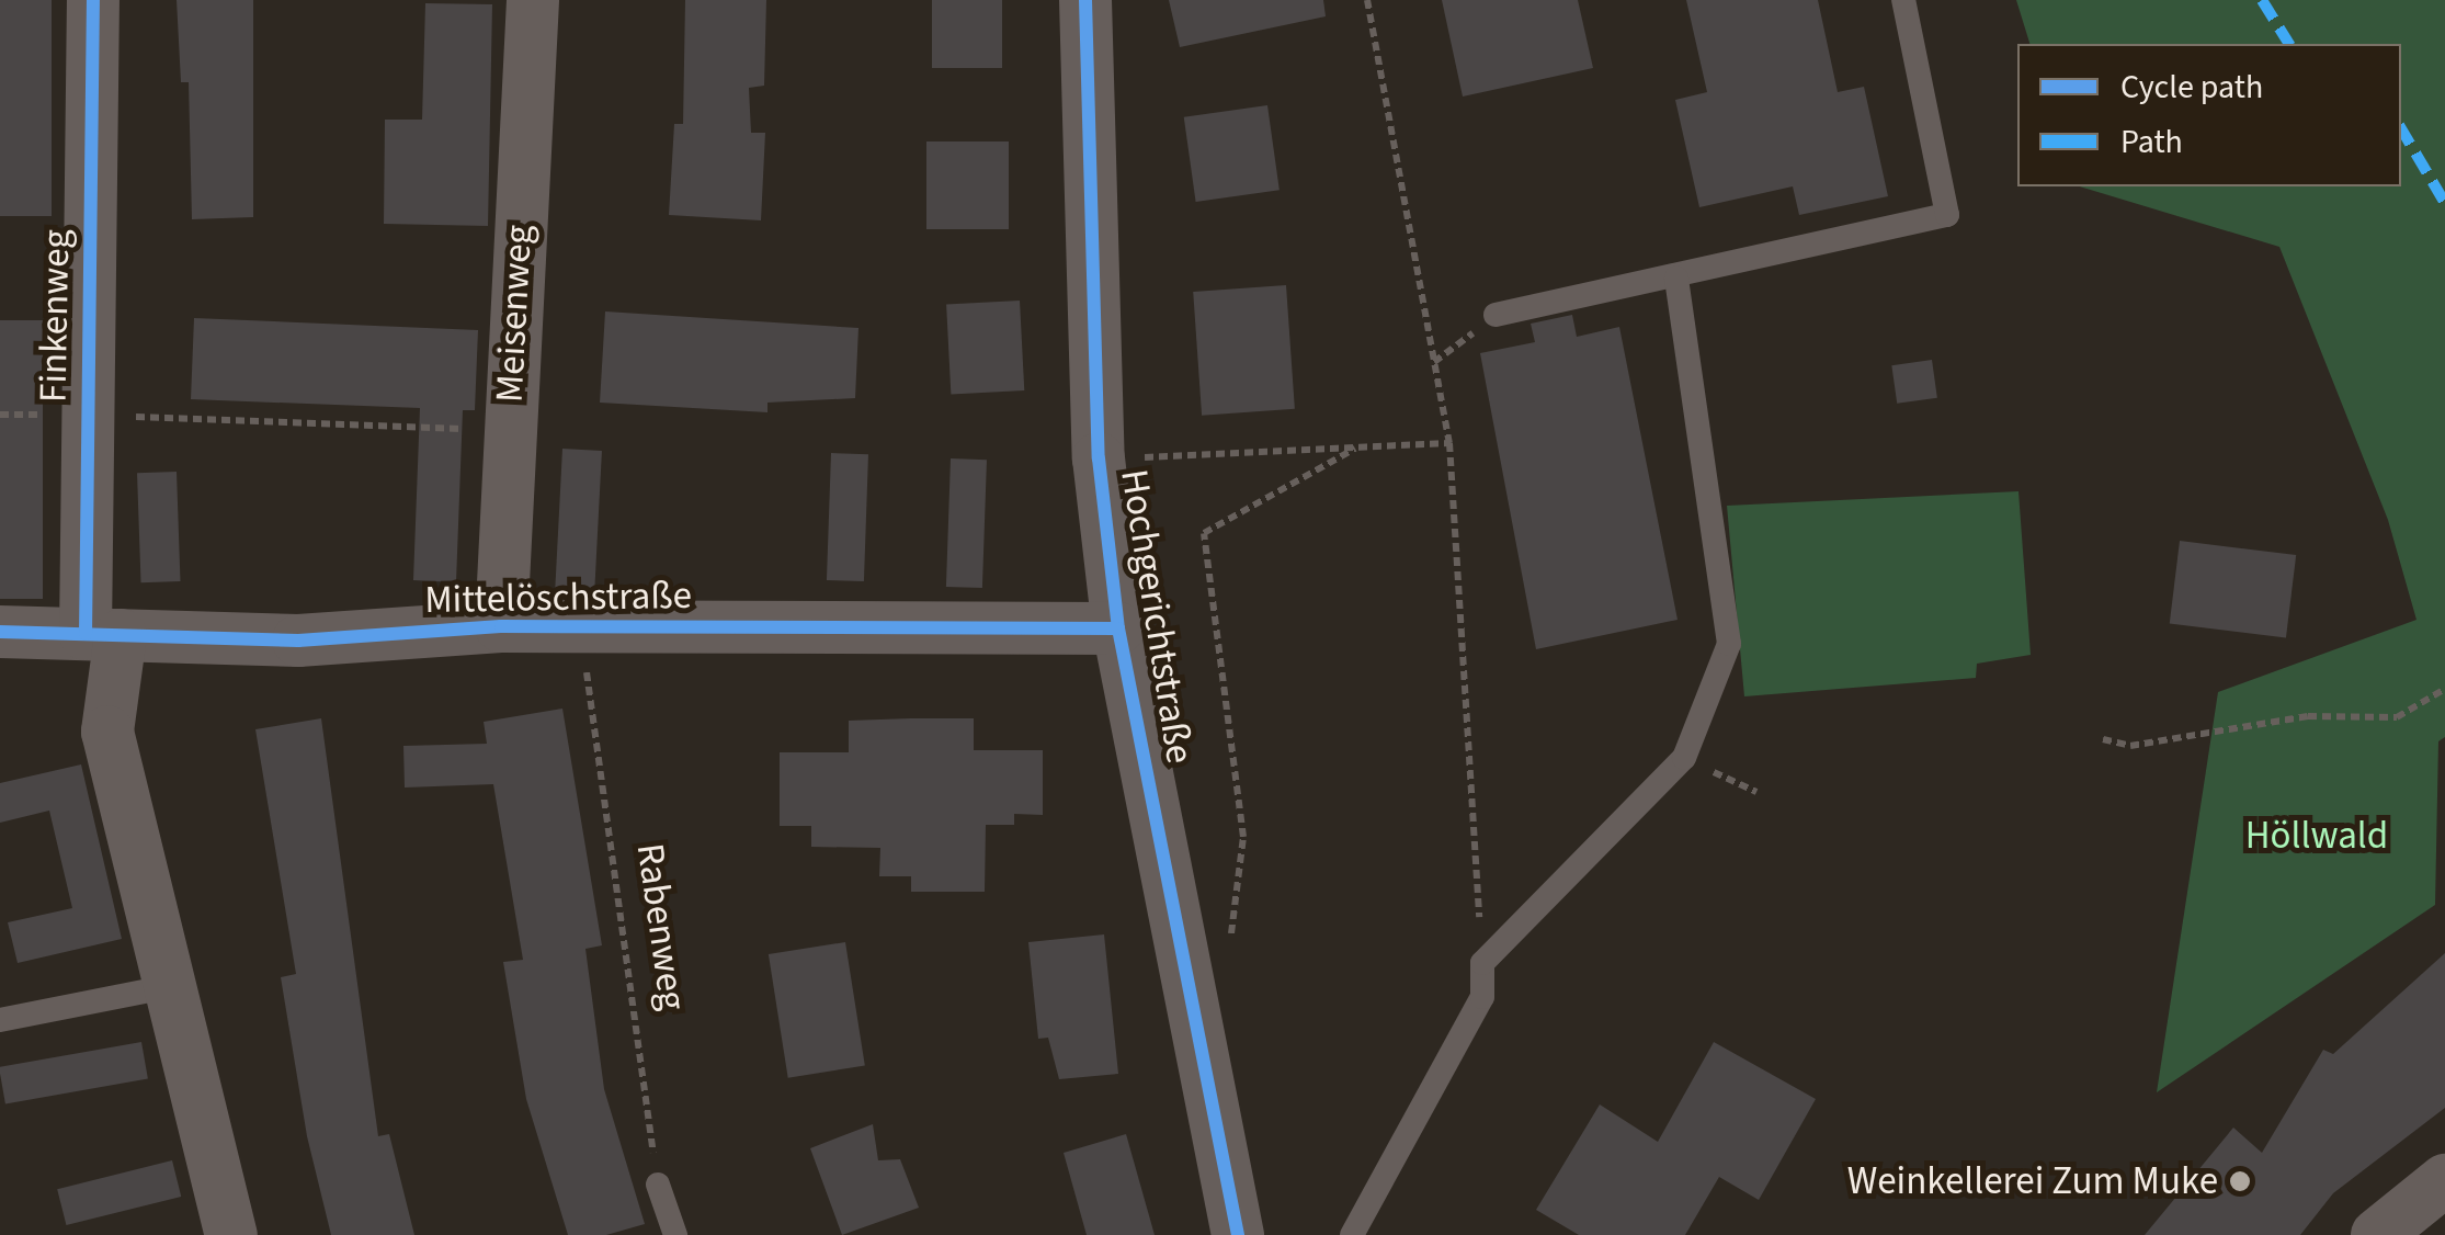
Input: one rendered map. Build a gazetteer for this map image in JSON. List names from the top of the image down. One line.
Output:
{"streets":{"street":["Meisenweg","Finkenweg","Mittelöschstraße","Hochgerichtstraße"],"path":["Rabenweg"]},"crossings":[["Meisenweg","Mittelöschstraße"],["Finkenweg","Mittelöschstraße"],["Mittelöschstraße","Hochgerichtstraße"],["Mittelöschstraße","Rabenweg"]],"parks":["Höllwald"],"places":["Weinkellerei Zum Muke"],"legend":["Cycle path","Path"]}
